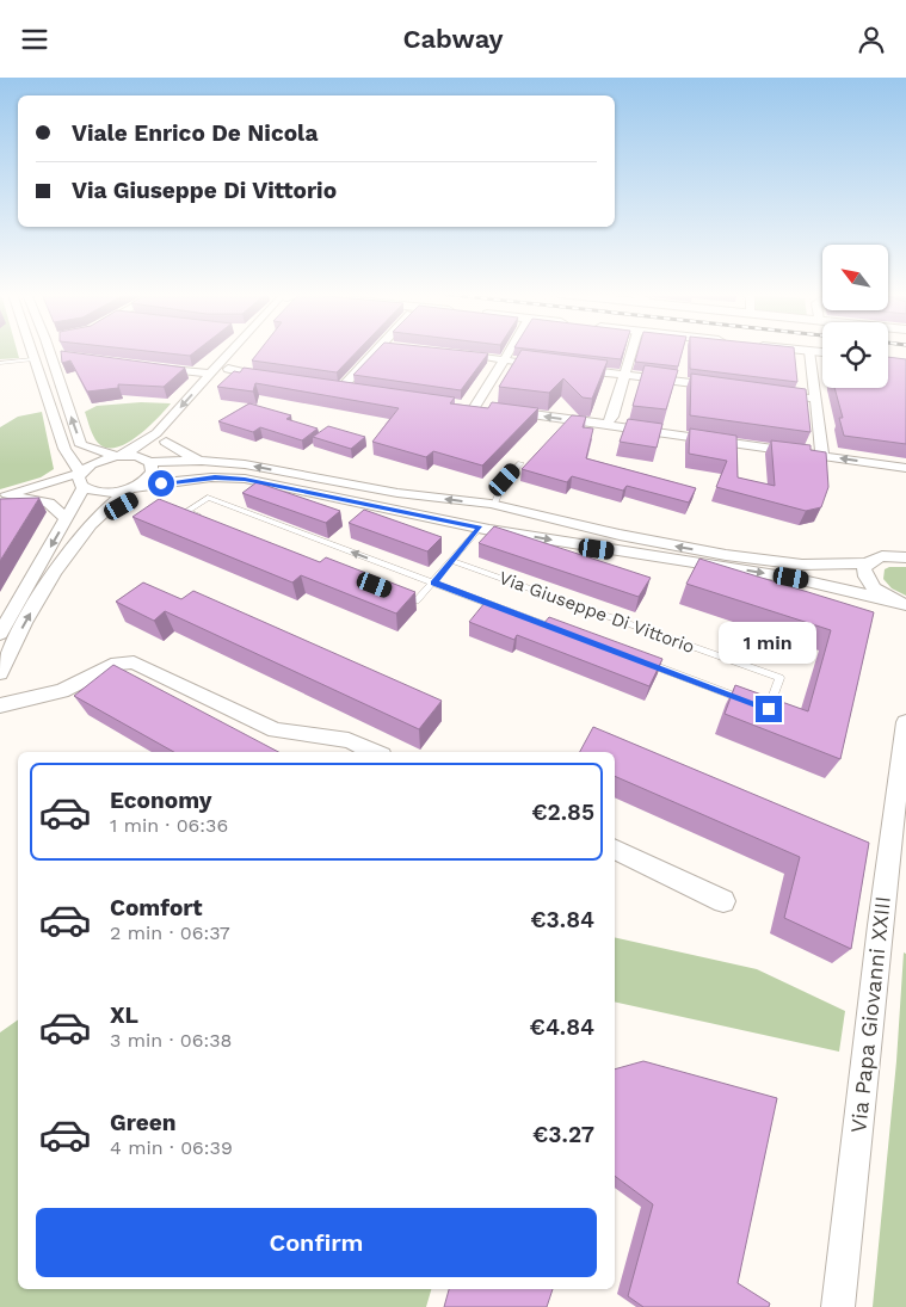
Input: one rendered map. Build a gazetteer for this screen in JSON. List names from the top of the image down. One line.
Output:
{"streets":{"street":["Via Papa Giovanni XXIII"],"lane":["Via Giuseppe Di Vittorio"]},"north":"top left","page":{"header":"Cabway","banner":["Viale Enrico De Nicola","Via Giuseppe Di Vittorio"],"bubble":"1 min","list":[{"name":"Economy","note":"1 min · 06:36","value":"€2.85"},{"name":"Comfort","note":"2 min · 06:37","value":"€3.84"},{"name":"XL","note":"3 min · 06:38","value":"€4.84"},{"name":"Green","note":"4 min · 06:39","value":"€3.27"}],"buttons":"Confirm"}}
